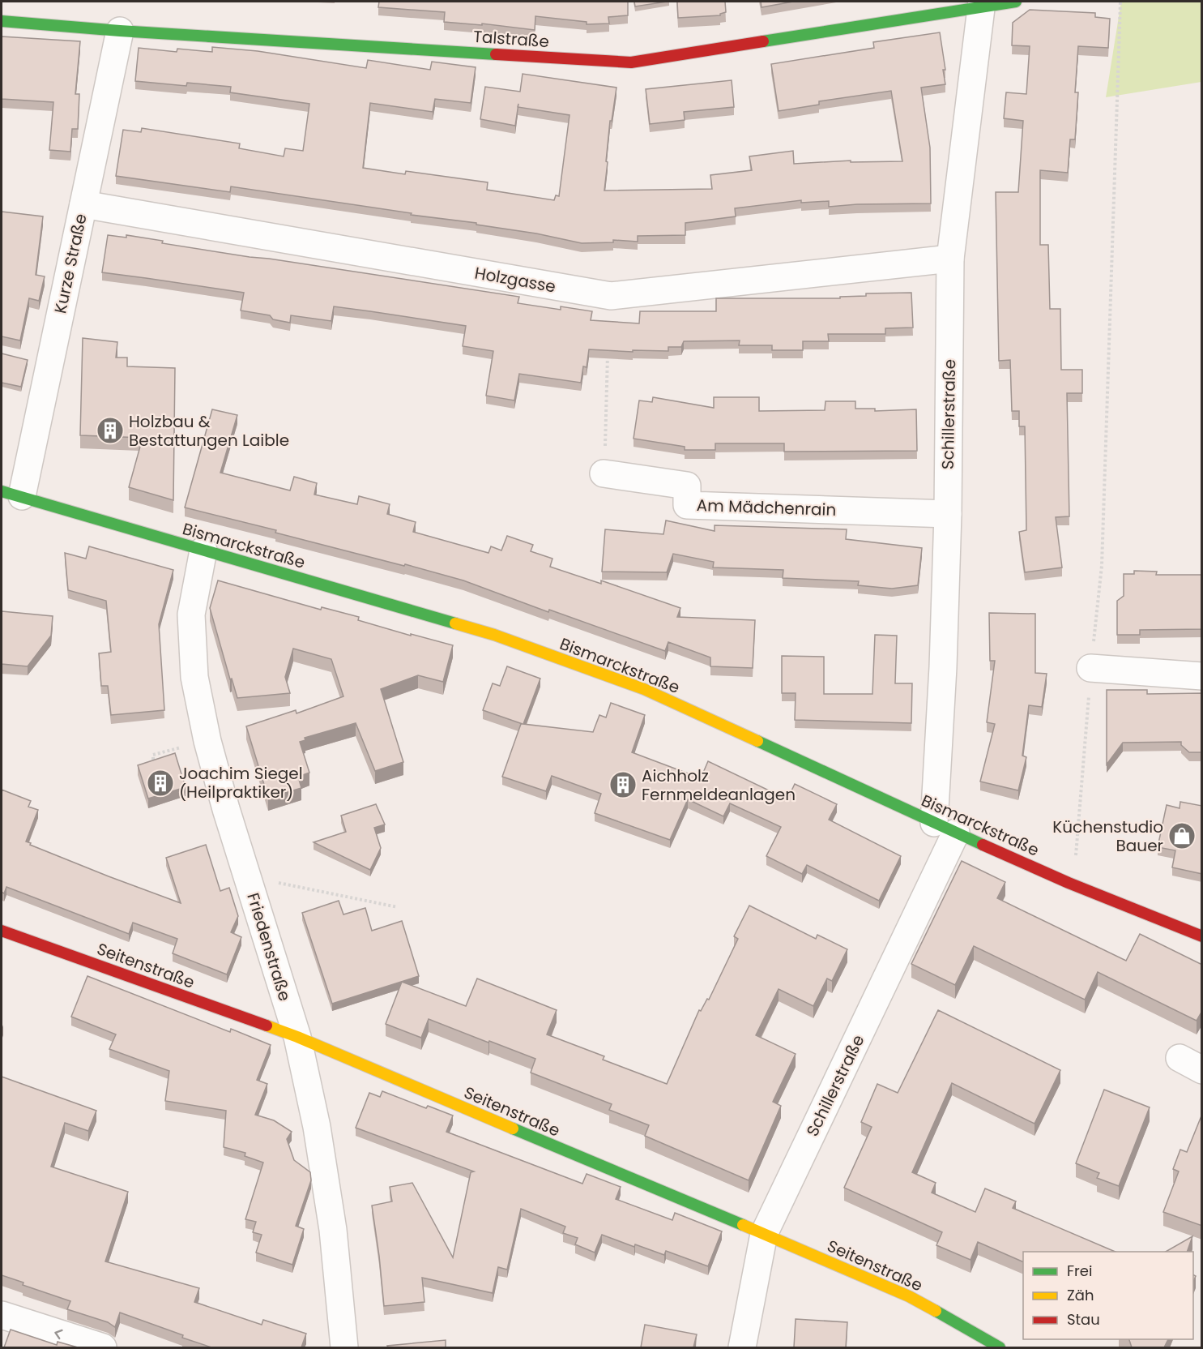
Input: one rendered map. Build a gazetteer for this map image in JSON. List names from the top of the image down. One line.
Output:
{"streets":{"street":["Talstraße","Kurze Straße","Holzgasse","Schillerstraße","Am Mädchenrain","Bismarckstraße","Friedenstraße","Seitenstraße"]},"crossings":[["Talstraße","Kurze Straße"],["Talstraße","Schillerstraße"],["Kurze Straße","Holzgasse"],["Kurze Straße","Bismarckstraße"],["Holzgasse","Schillerstraße"],["Schillerstraße","Am Mädchenrain"],["Schillerstraße","Bismarckstraße"],["Schillerstraße","Seitenstraße"],["Bismarckstraße","Friedenstraße"],["Friedenstraße","Seitenstraße"]],"places":{"building":["Holzbau & Bestattungen Laible","Joachim Siegel (Heilpraktiker)","Aichholz Fernmeldeanlagen"],"shop":["Küchenstudio Bauer"]},"legend":["Frei","Zäh","Stau"]}
